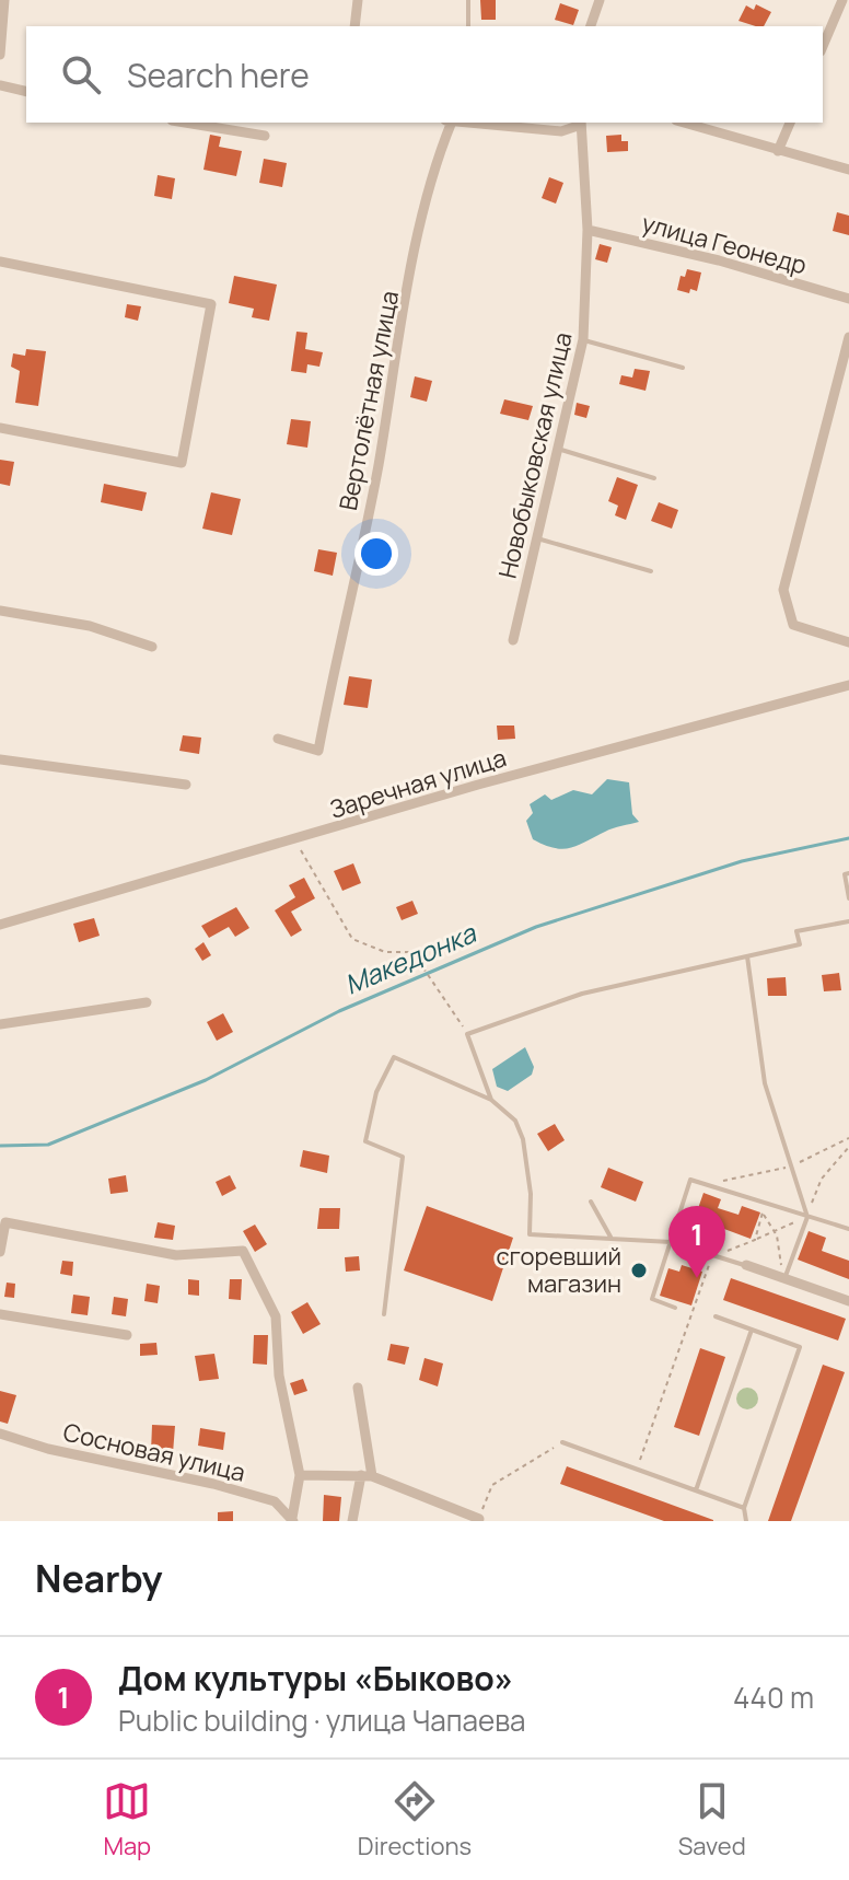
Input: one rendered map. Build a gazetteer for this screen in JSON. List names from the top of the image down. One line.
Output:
{"streets":{"street":["улица Геонедр","Вертолётная улица","Новобыковская улица","Заречная улица","Сосновая улица"]},"crossings":[["улица Геонедр","Новобыковская улица"],["Вертолётная улица","Новобыковская улица"]],"water":["Македонка"],"places":["сгоревший магазин"],"page":{"search":"Search here","pins":"1","heading":"Nearby","list":[{"mark":"1","name":"Дом культуры «Быково»","note":"Public building · улица Чапаева","value":"440 m"}],"nav":["Map","Directions","Saved"]}}
